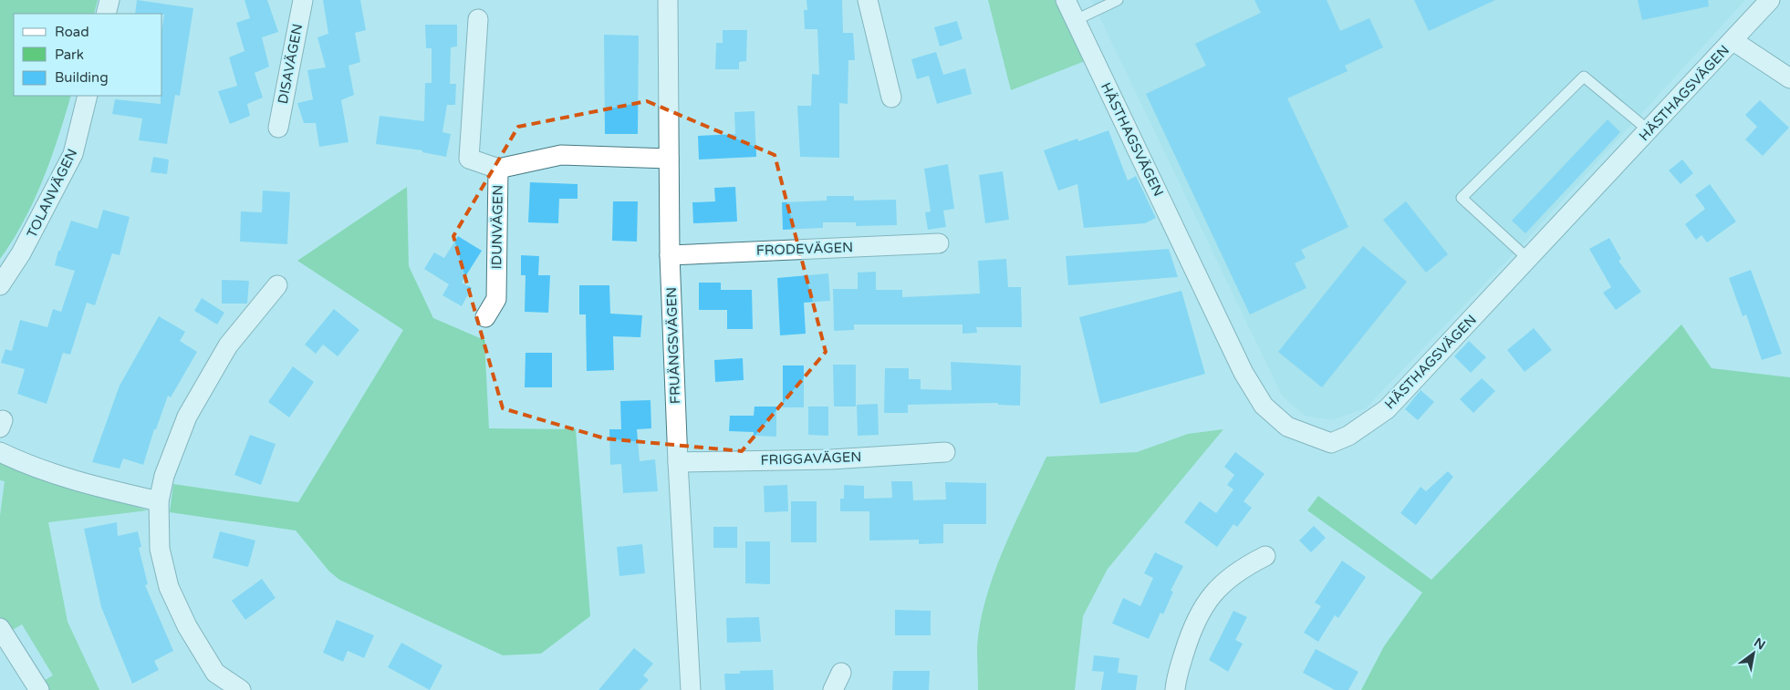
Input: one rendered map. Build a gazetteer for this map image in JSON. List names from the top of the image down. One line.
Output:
{"streets":{"street":["DISAVÄGEN","HÄSTHAGSVÄGEN","TOLANVÄGEN","IDUNVÄGEN","FRODEVÄGEN","FRUÄNGSVÄGEN","FRIGGAVÄGEN"]},"crossings":[["IDUNVÄGEN","FRUÄNGSVÄGEN"],["FRODEVÄGEN","FRUÄNGSVÄGEN"],["FRUÄNGSVÄGEN","FRIGGAVÄGEN"]],"legend":["Road","Park","Building"],"north":"top right"}
